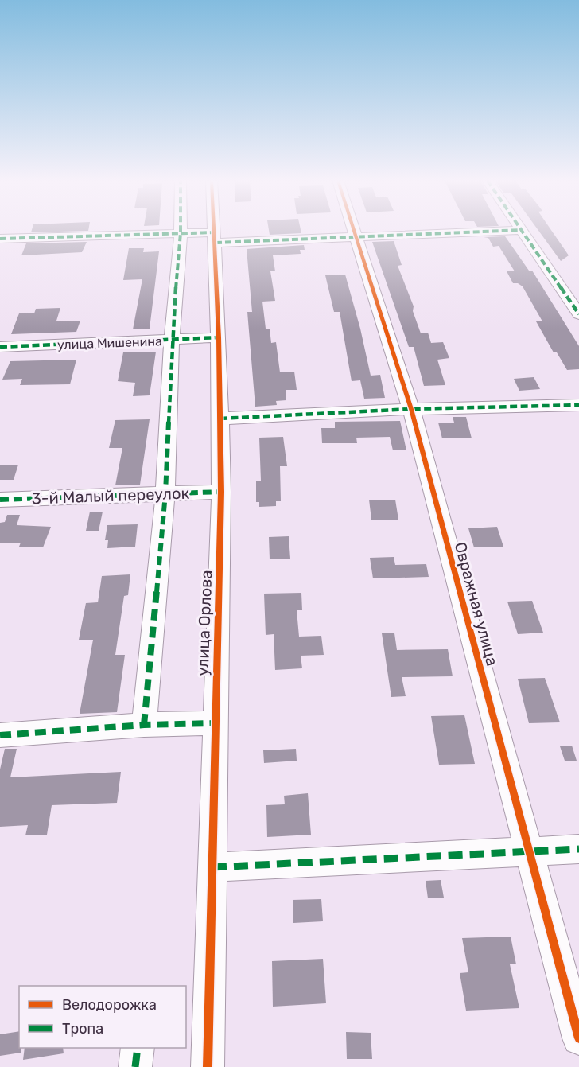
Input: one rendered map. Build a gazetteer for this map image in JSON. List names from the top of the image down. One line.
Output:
{"streets":{"street":["улица Мишенина","3-й Малый переулок","Овражная улица","улица Орлова"]},"crossings":[["улица Мишенина","улица Орлова"],["3-й Малый переулок","улица Орлова"]],"legend":["Велодорожка","Тропа"]}
